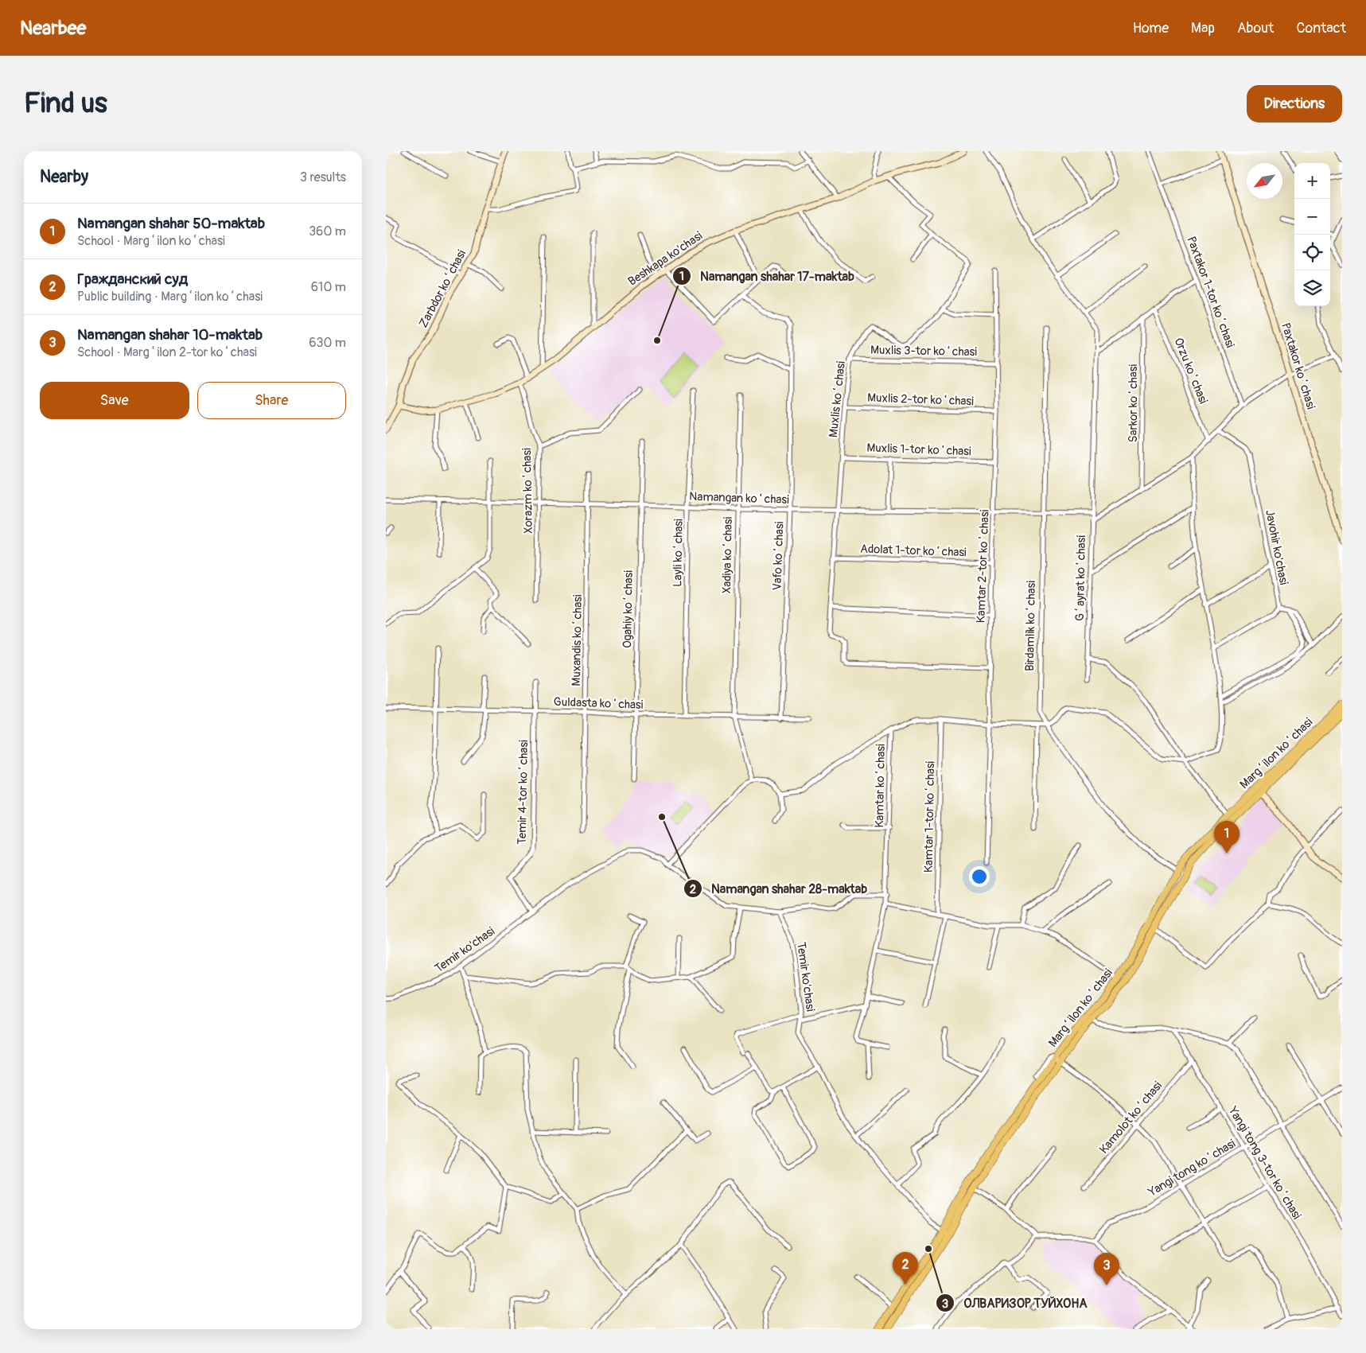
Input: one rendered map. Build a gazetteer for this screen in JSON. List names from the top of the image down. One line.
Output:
{"streets":{"main road":["Margʻilon koʻchasi"],"street":["Beshkapa ko'chasi","Zarbdor koʻchasi","Paxtakor 1-tor koʻchasi","Muxlis 3-tor koʻchasi","Paxtakor koʻchasi","Orzu koʻchasi","Muxlis koʻchasi","Muxlis 2-tor koʻchasi","Sarkor koʻchasi","Muxlis 1-tor koʻchasi","Xorazm koʻchasi","Namangan koʻchasi","Javohir ko'chasi","Adolat 1-tor koʻchasi","Layli koʻchasi","Xadiya koʻchasi","Vafo koʻchasi","Kamtar 2-tor koʻchasi","Gʻayrat koʻchasi","Ogahiy koʻchasi","Birdamlik koʻchasi","Muxandis koʻchasi","Guldasta koʻchasi","Kamtar koʻchasi","Temir 4-tor koʻchasi","Kamtar 1-tor koʻchasi","Temir ko'chasi","Kamolot koʻchasi","Yangi tong 3-tor koʻchasi","Yangi tong koʻchasi"]},"crossings":[["Beshkapa ko'chasi","Zarbdor koʻchasi"],["Beshkapa ko'chasi","Xorazm koʻchasi"],["Muxlis 3-tor koʻchasi","Muxlis koʻchasi"],["Muxlis 3-tor koʻchasi","Kamtar 2-tor koʻchasi"],["Muxlis koʻchasi","Muxlis 2-tor koʻchasi"],["Muxlis koʻchasi","Muxlis 1-tor koʻchasi"],["Muxlis koʻchasi","Namangan koʻchasi"],["Muxlis koʻchasi","Adolat 1-tor koʻchasi"],["Muxlis koʻchasi","Kamtar 2-tor koʻchasi"],["Muxlis 2-tor koʻchasi","Kamtar 2-tor koʻchasi"],["Muxlis 1-tor koʻchasi","Kamtar 2-tor koʻchasi"],["Xorazm koʻchasi","Namangan koʻchasi"],["Namangan koʻchasi","Layli koʻchasi"],["Namangan koʻchasi","Xadiya koʻchasi"],["Namangan koʻchasi","Vafo koʻchasi"],["Namangan koʻchasi","Kamtar 2-tor koʻchasi"],["Namangan koʻchasi","Gʻayrat koʻchasi"],["Namangan koʻchasi","Ogahiy koʻchasi"],["Namangan koʻchasi","Birdamlik koʻchasi"],["Namangan koʻchasi","Muxandis koʻchasi"],["Adolat 1-tor koʻchasi","Kamtar 2-tor koʻchasi"],["Layli koʻchasi","Guldasta koʻchasi"],["Xadiya koʻchasi","Guldasta koʻchasi"],["Vafo koʻchasi","Guldasta koʻchasi"],["Kamtar 2-tor koʻchasi","Kamtar koʻchasi"],["Ogahiy koʻchasi","Guldasta koʻchasi"],["Birdamlik koʻchasi","Margʻilon koʻchasi"],["Birdamlik koʻchasi","Kamtar koʻchasi"],["Muxandis koʻchasi","Guldasta koʻchasi"],["Guldasta koʻchasi","Temir 4-tor koʻchasi"],["Margʻilon koʻchasi","Temir ko'chasi"],["Kamtar koʻchasi","Kamtar 1-tor koʻchasi"],["Temir 4-tor koʻchasi","Temir ko'chasi"],["Kamolot koʻchasi","Yangi tong 3-tor koʻchasi"],["Yangi tong 3-tor koʻchasi","Yangi tong koʻchasi"]],"places":["Namangan shahar 17-maktab","Namangan shahar 28-maktab","ОЛВАРИЗОР ТУЙХОНА"],"north":"bottom left","page":{"header":"Nearbee","nav":["Home","Map","About","Contact"],"buttons":["Directions",["Save","Share"]],"title":"Find us","heading":["Nearby","3 results"],"map_buttons":["+","−"],"list":[{"mark":"1","name":"Namangan shahar 50-maktab","note":"School · Margʻilon koʻchasi","value":"360 m"},{"mark":"2","name":"Гражданский суд","note":"Public building · Margʻilon koʻchasi","value":"610 m"},{"mark":"3","name":"Namangan shahar 10-maktab","note":"School · Margʻilon 2-tor koʻchasi","value":"630 m"}],"pins":["1","2","3"]}}
